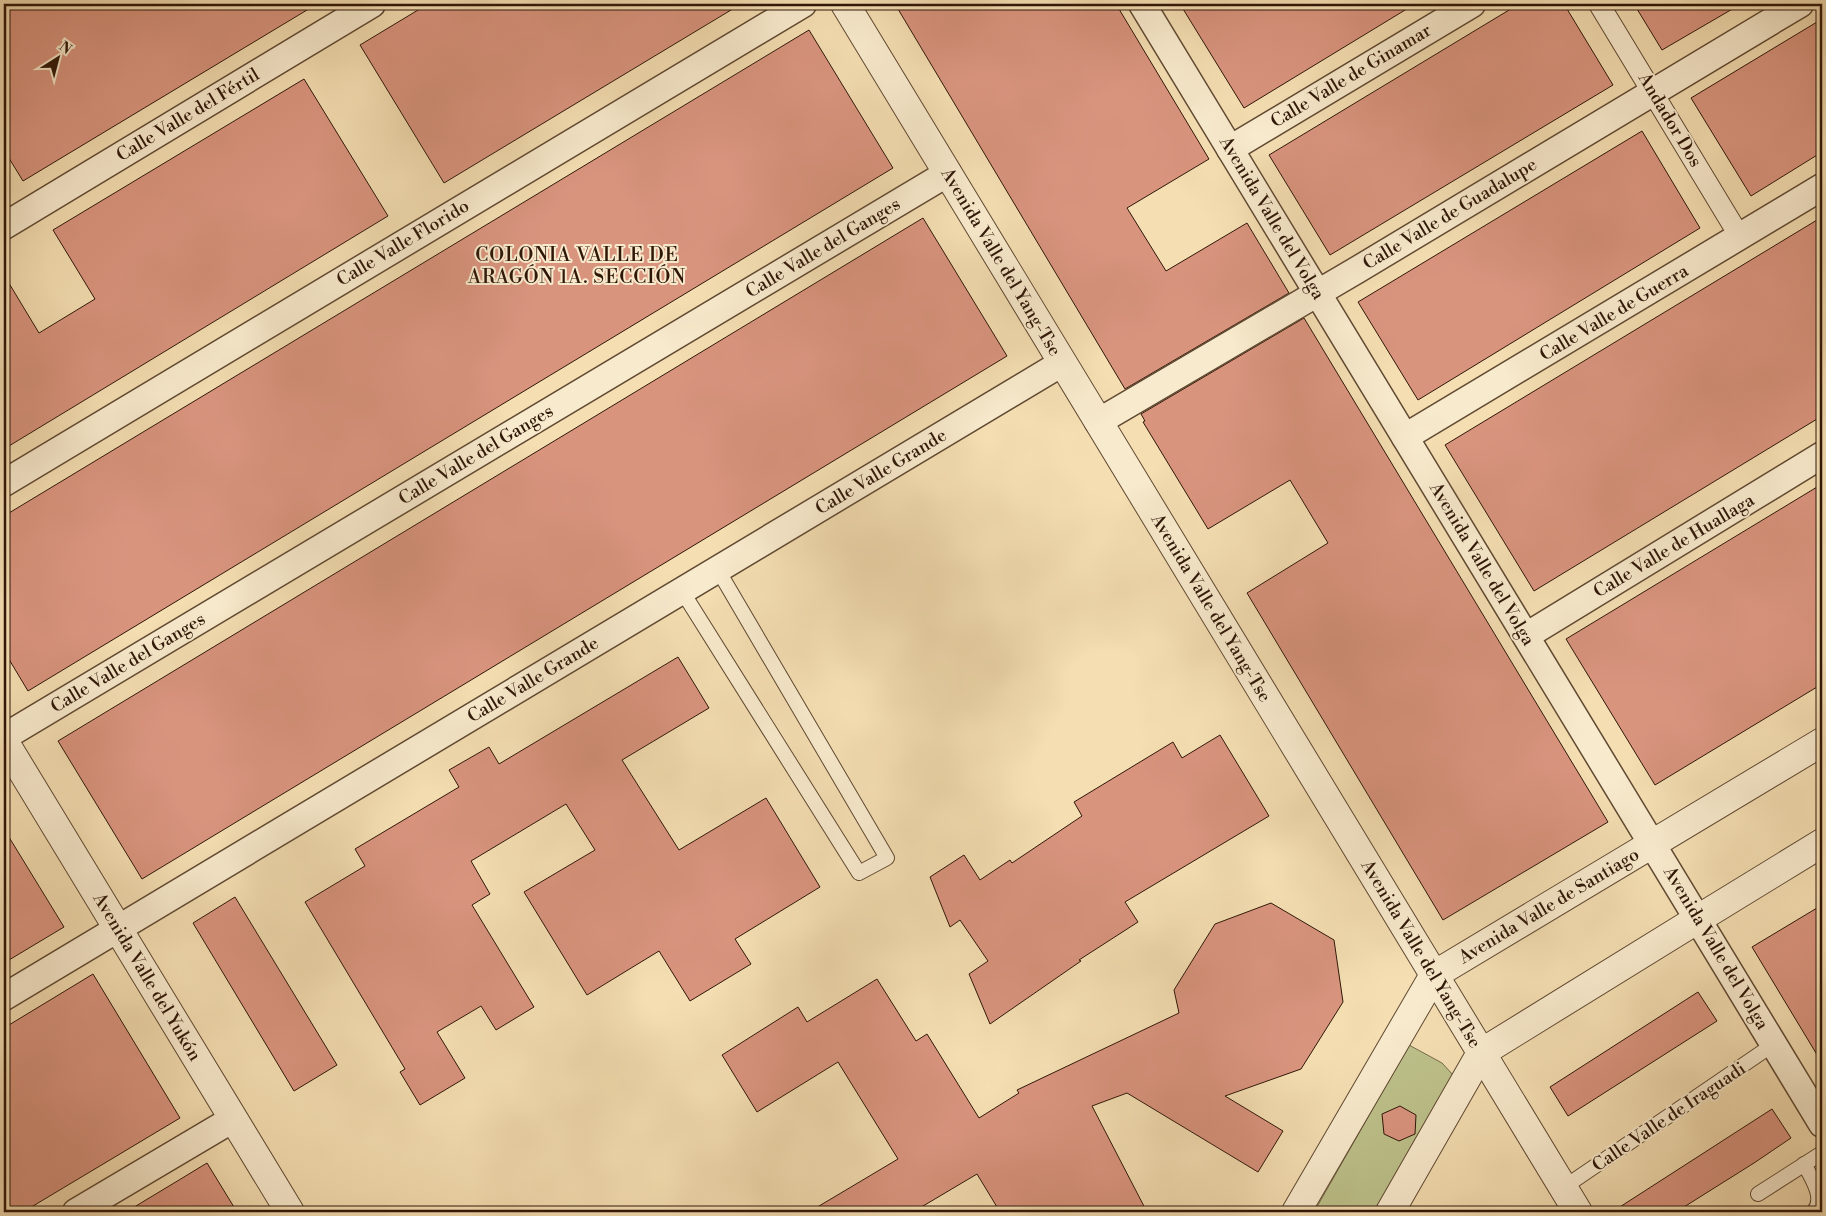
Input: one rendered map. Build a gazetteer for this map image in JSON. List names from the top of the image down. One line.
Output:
{"streets":{"street":["Calle Valle de Ginamar","Calle Valle del Fértil","Andador Dos","Calle Valle de Guadalupe","Avenida Valle del Volga","Calle Valle Florido","Calle Valle del Ganges","Avenida Valle del Yang-Tse","Calle Valle de Guerra","Calle Valle Grande","Calle Valle de Huallaga","Avenida Valle de Santiago","Avenida Valle del Yukón"],"lane":["Calle Valle de Iraguadi"]},"crossings":[["Calle Valle de Ginamar","Avenida Valle del Volga"],["Andador Dos","Calle Valle de Guadalupe"],["Andador Dos","Calle Valle de Guerra"],["Calle Valle de Guadalupe","Avenida Valle del Volga"],["Calle Valle de Guadalupe","Avenida Valle del Yang-Tse"],["Avenida Valle del Volga","Calle Valle de Guerra"],["Avenida Valle del Volga","Calle Valle de Huallaga"],["Avenida Valle del Volga","Avenida Valle de Santiago"],["Avenida Valle del Volga","Calle Valle de Iraguadi"],["Calle Valle del Ganges","Avenida Valle del Yang-Tse"],["Avenida Valle del Yang-Tse","Calle Valle Grande"],["Avenida Valle del Yang-Tse","Avenida Valle de Santiago"],["Avenida Valle del Yang-Tse","Calle Valle de Iraguadi"],["Calle Valle Grande","Avenida Valle del Yukón"]],"districts":["COLONIA VALLE DE ARAGÓN 1A. SECCIÓN"],"north":"top right"}
